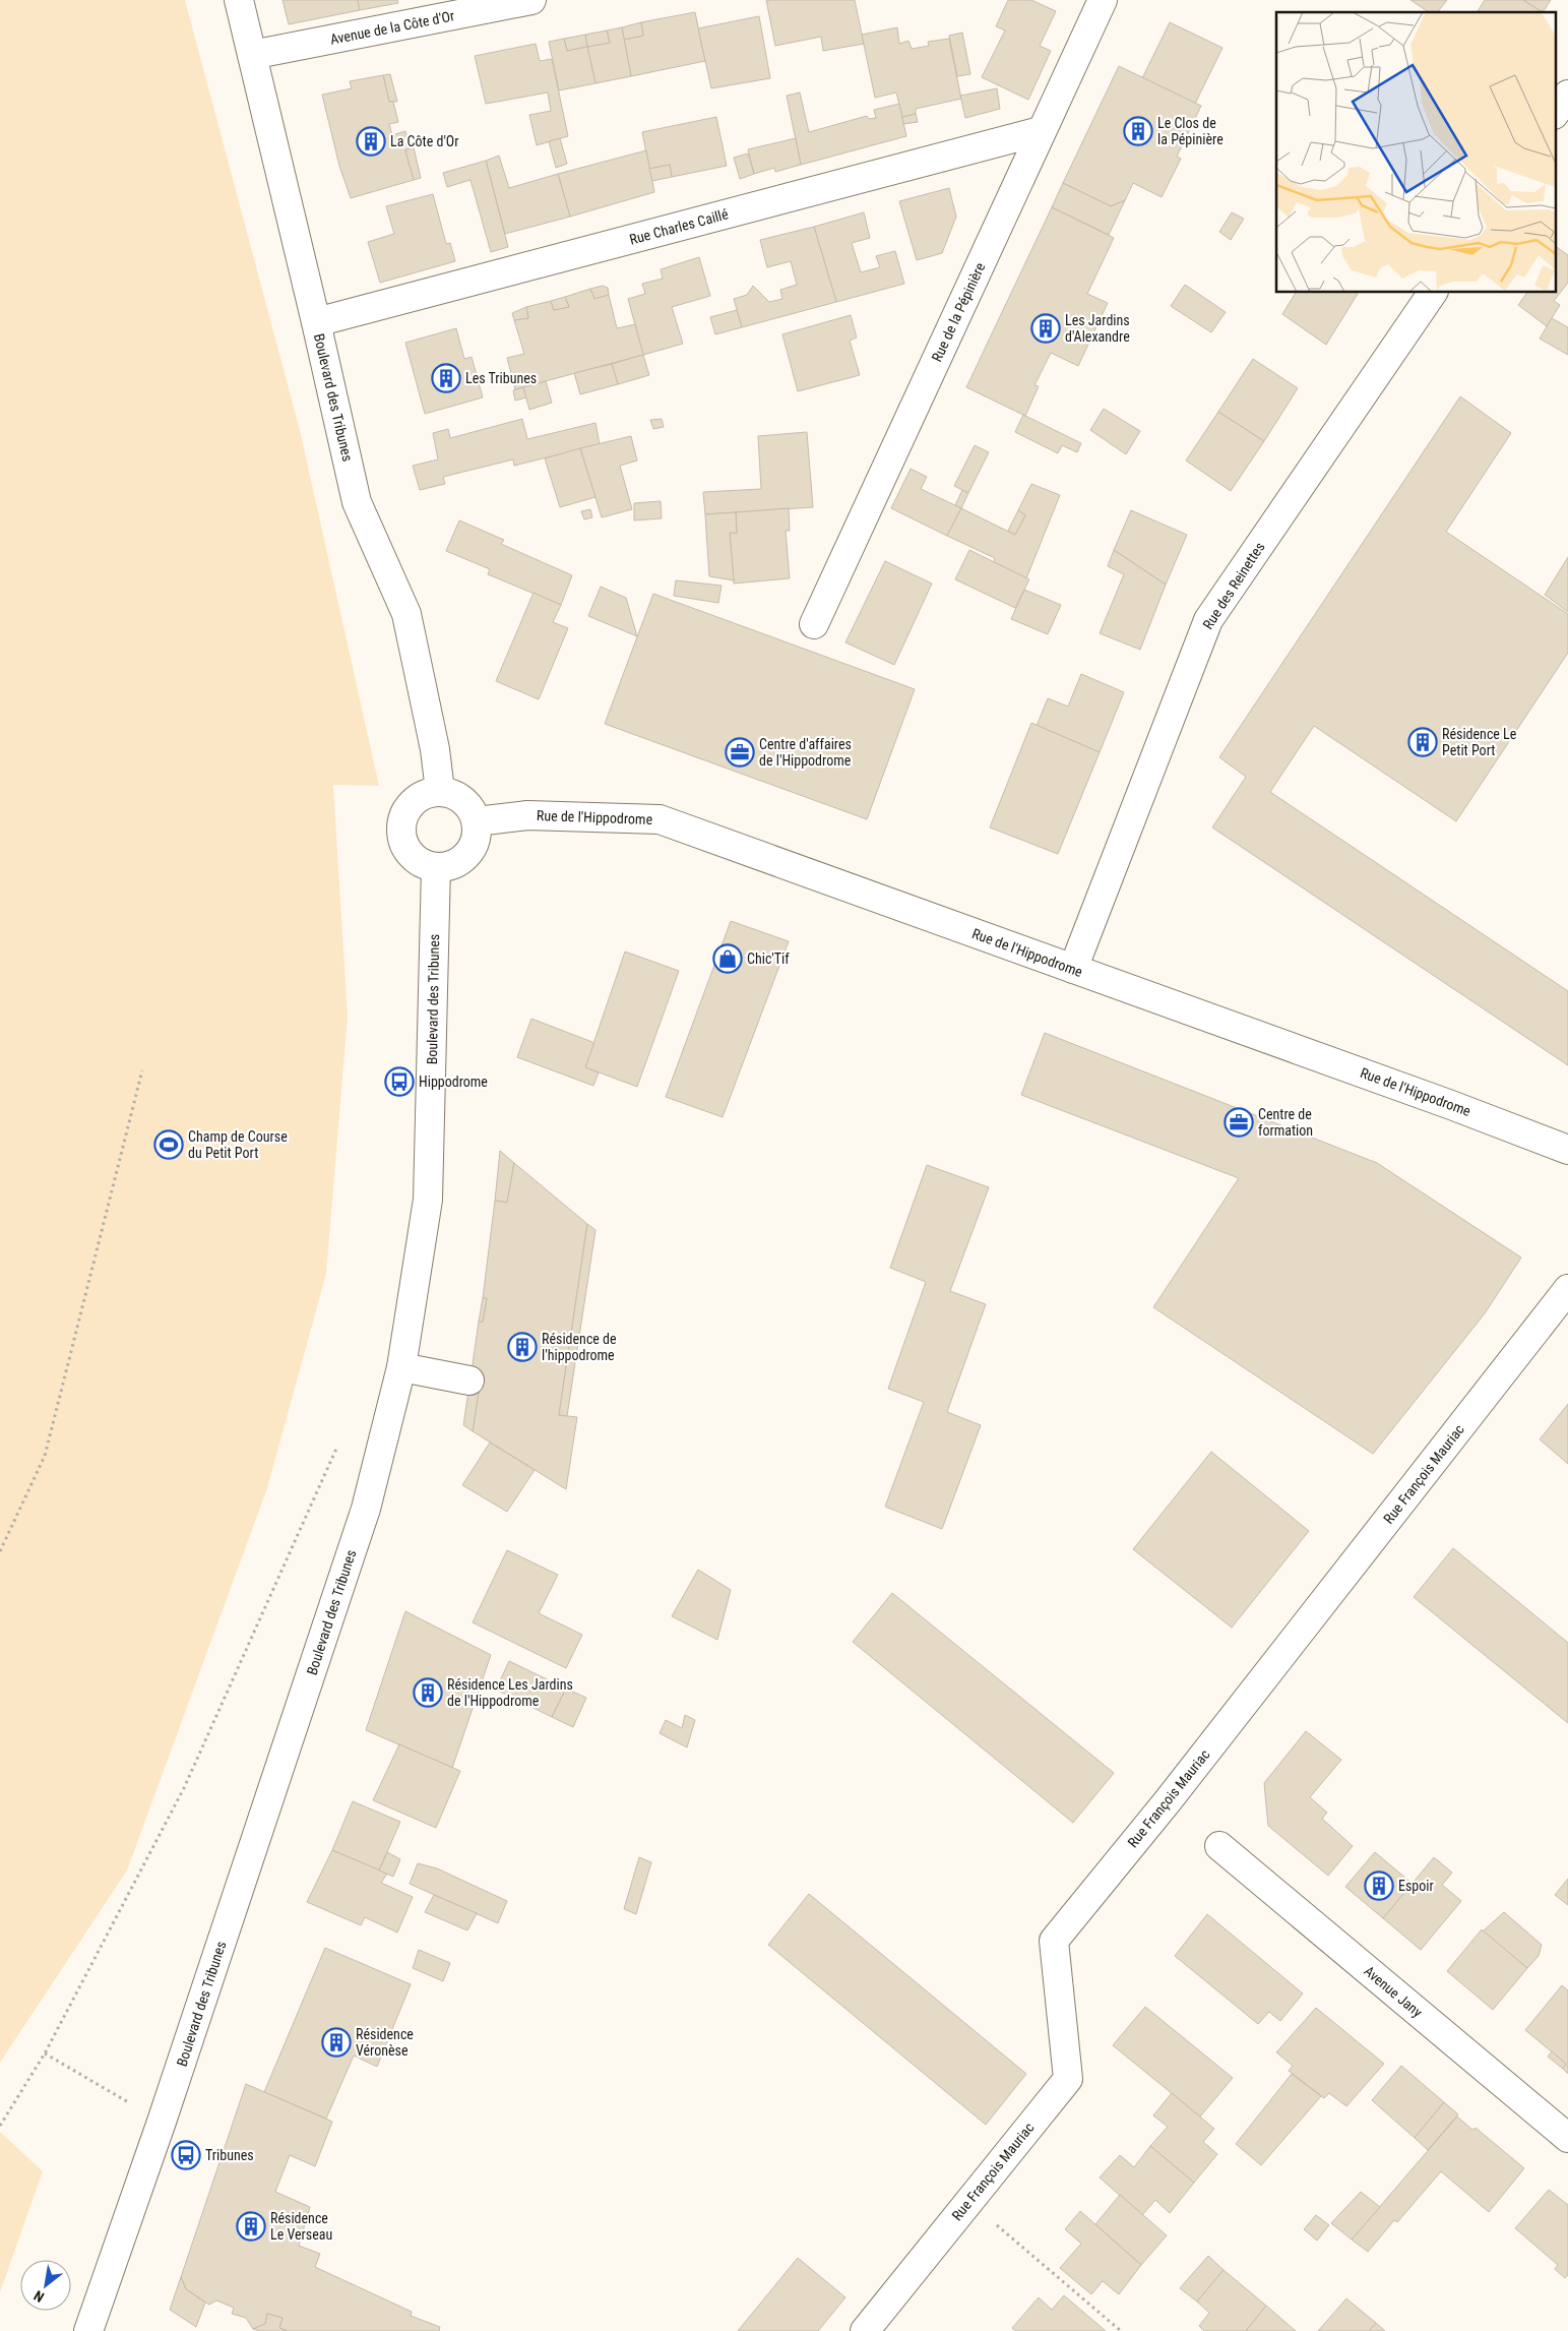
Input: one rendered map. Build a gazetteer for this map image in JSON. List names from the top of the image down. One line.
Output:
{"streets":{"street":["Avenue de la Côte d'Or","Rue Charles Caillé","Rue de la Pépinière","Boulevard des Tribunes","Rue des Reinettes","Rue de l'Hippodrome","Rue François Mauriac","Avenue Jany"]},"crossings":[["Avenue de la Côte d'Or","Boulevard des Tribunes"],["Rue Charles Caillé","Rue de la Pépinière"],["Rue Charles Caillé","Boulevard des Tribunes"],["Boulevard des Tribunes","Rue de l'Hippodrome"],["Rue des Reinettes","Rue de l'Hippodrome"]],"places":{"building":["Le Clos de la Pépinière","La Côte d'Or","Les Jardins d'Alexandre","Les Tribunes","Résidence Le Petit Port","Résidence de l'hippodrome","Résidence Les Jardins de l'Hippodrome","Espoir","Résidence Véronèse","Résidence Le Verseau"],"office":["Centre d'affaires de l'Hippodrome","Centre de formation"],"shop":["Chic'Tif"],"bus stop":["Hippodrome","Tribunes"],"sports":["Champ de Course du Petit Port"]},"north":"bottom left"}
